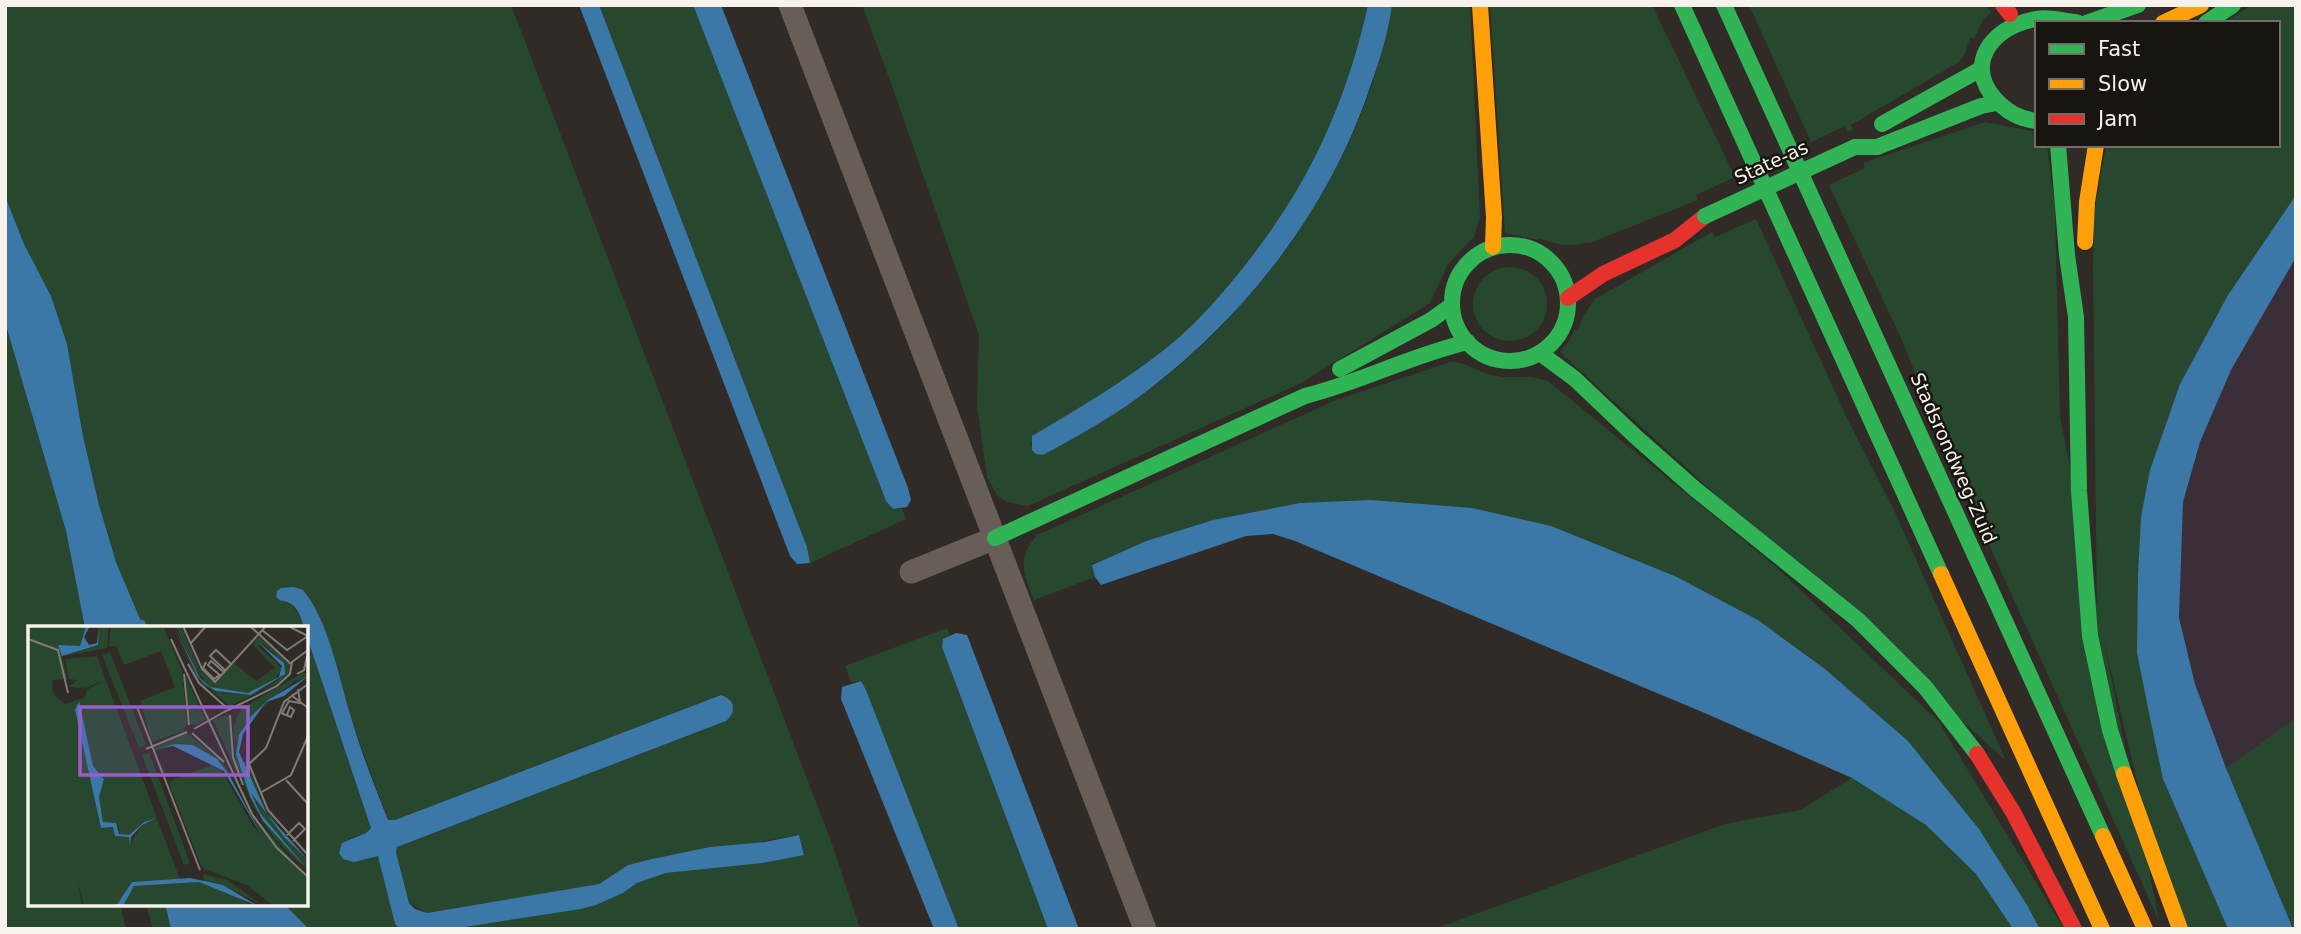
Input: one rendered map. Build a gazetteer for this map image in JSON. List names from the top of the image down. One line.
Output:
{"streets":{"main road":["State-as","Stadsrondweg-Zuid"]},"legend":["Fast","Slow","Jam"]}
